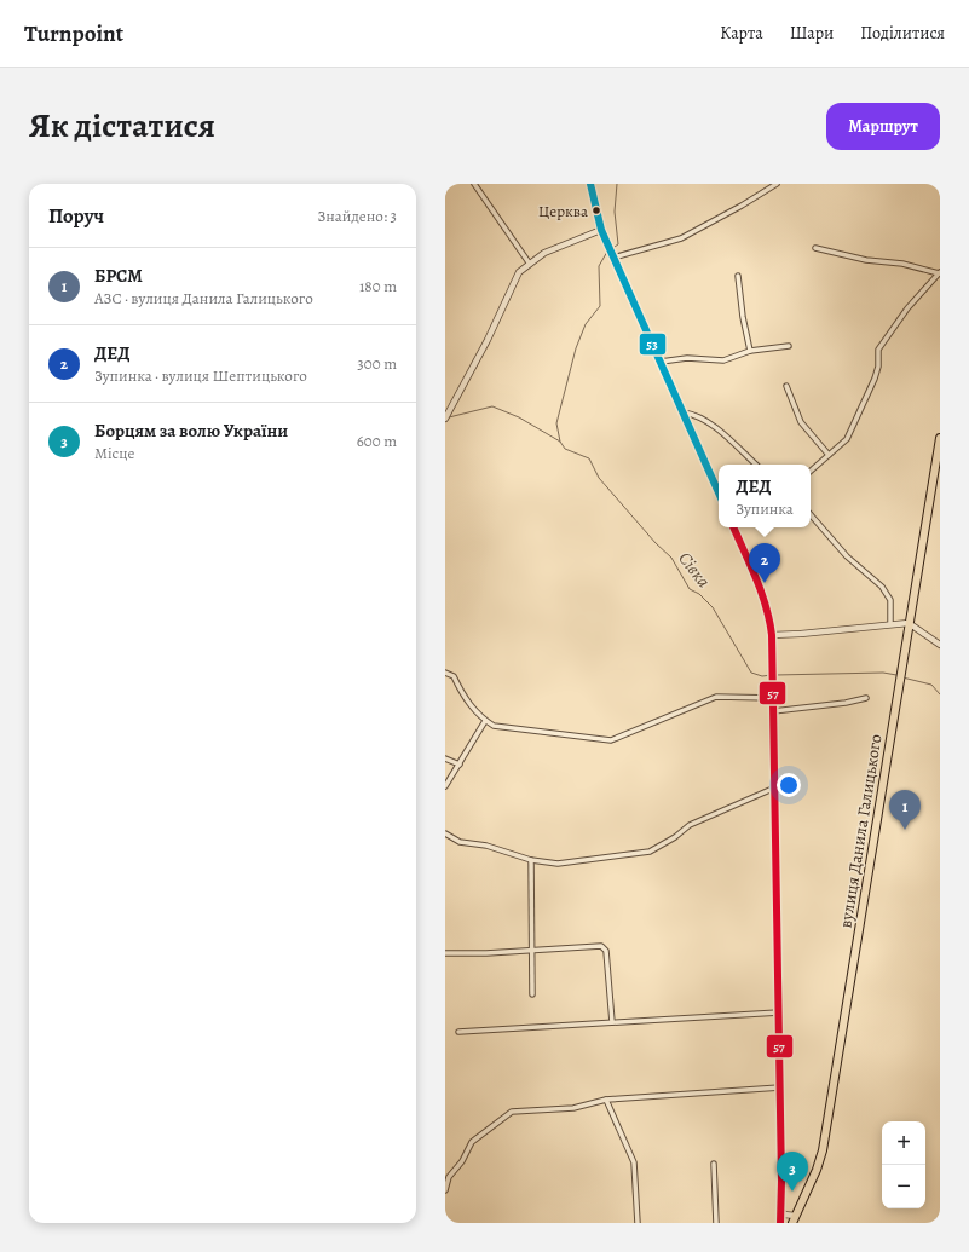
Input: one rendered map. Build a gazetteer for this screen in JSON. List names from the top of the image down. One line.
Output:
{"streets":{"main road":["вулиця Данила Галицького"]},"water":["Сівка"],"places":["Церква"],"lines":["transit line 53","transit line 57"],"page":{"header":"Turnpoint","nav":["Карта","Шари","Поділитися"],"title":"Як дістатися","buttons":"Маршрут","heading":["Поруч","Знайдено: 3"],"list":[{"mark":"1","name":"БРСМ","note":"АЗС · вулиця Данила Галицького","value":"180 m"},{"mark":"2","name":"ДЕД","note":"Зупинка · вулиця Шептицького","value":"300 m"},{"mark":"3","name":"Борцям за волю України","note":"Місце","value":"600 m"}],"popup":["ДЕД","Зупинка"],"pins":["2","1","3"],"map_buttons":["+","−"]}}
